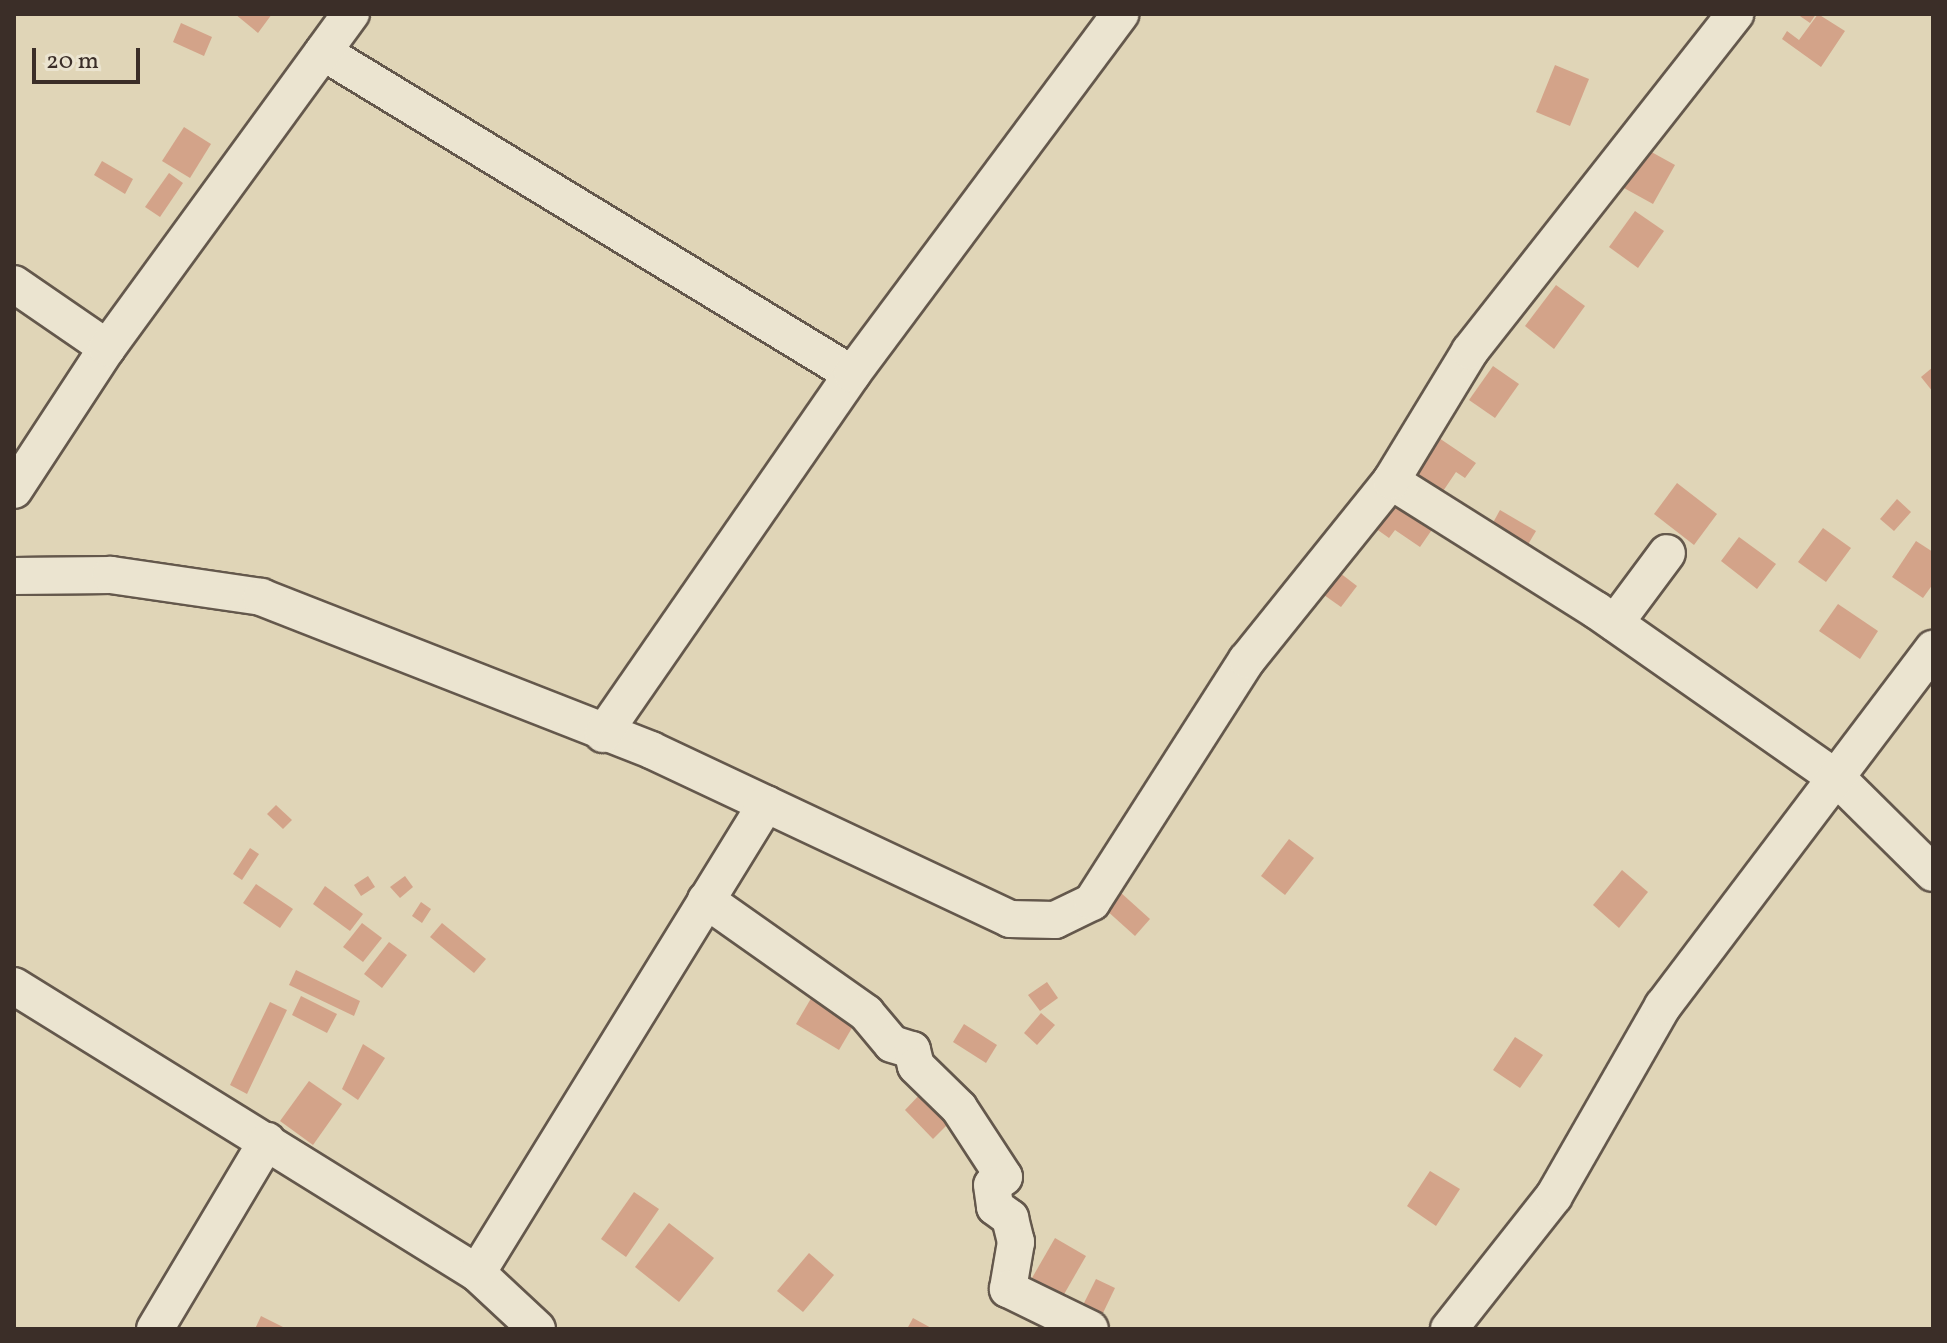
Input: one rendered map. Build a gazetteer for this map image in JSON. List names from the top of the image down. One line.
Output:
{"scale_bar":"20 m"}
